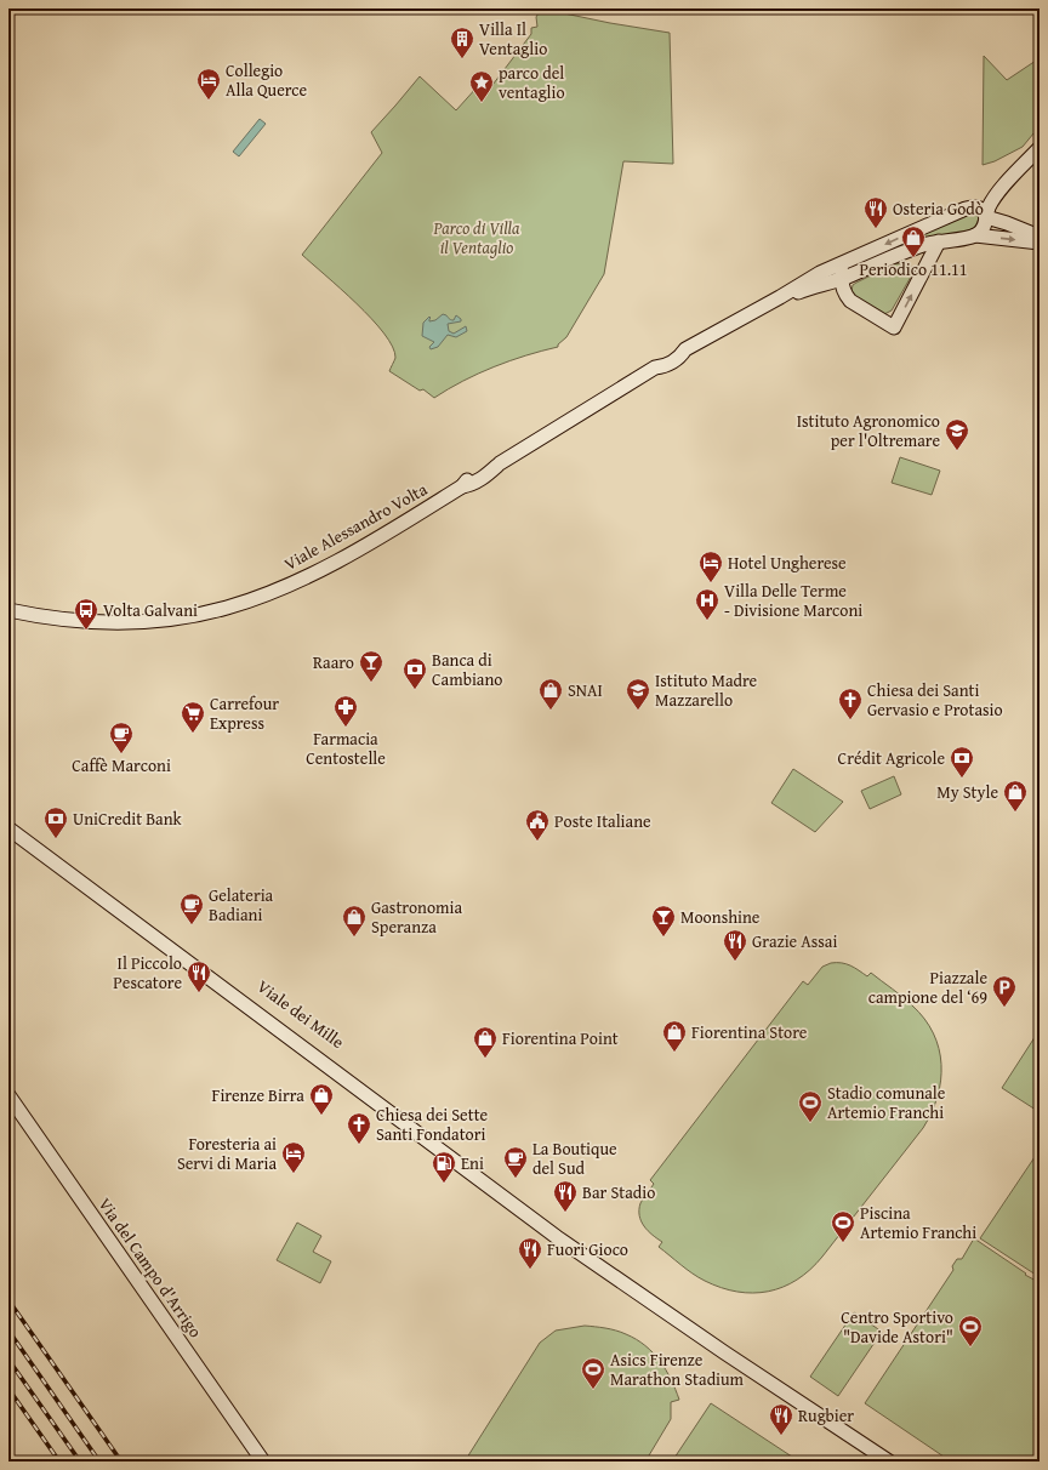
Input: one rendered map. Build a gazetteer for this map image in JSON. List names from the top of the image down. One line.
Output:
{"streets":{"street":["Viale Alessandro Volta","Viale dei Mille","Via del Campo d'Arrigo"]},"parks":["Parco di Villa il Ventaglio"],"places":{"building":["Villa Il Ventaglio"],"hotel":["Collegio Alla Querce","Hotel Ungherese","Foresteria ai Servi di Maria"],"place":["parco del ventaglio"],"restaurant":["Osteria Godò","Grazie Assai","Il Piccolo Pescatore","Bar Stadio","Fuori Gioco","Rugbier"],"shop":["Periodico 11.11","SNAI","My Style","Gastronomia Speranza","Fiorentina Store","Fiorentina Point","Firenze Birra"],"school or university":["Istituto Agronomico per l'Oltremare","Istituto Madre Mazzarello"],"hospital":["Villa Delle Terme - Divisione Marconi"],"bus stop":["Volta Galvani"],"bar":["Raaro","Moonshine"],"bank":["Banca di Cambiano","Crédit Agricole","UniCredit Bank"],"church":["Chiesa dei Santi Gervasio e Protasio","Chiesa dei Sette Santi Fondatori"],"pharmacy":["Farmacia Centostelle"],"supermarket":["Carrefour Express"],"cafe":["Caffè Marconi","Gelateria Badiani","La Boutique del Sud"],"public building":["Poste Italiane"],"parking":["Piazzale campione del ‘69"],"sports":["Stadio comunale Artemio Franchi","Piscina Artemio Franchi","Centro Sportivo \"Davide Astori\"","Asics Firenze Marathon Stadium"],"fuel station":["Eni"]}}
